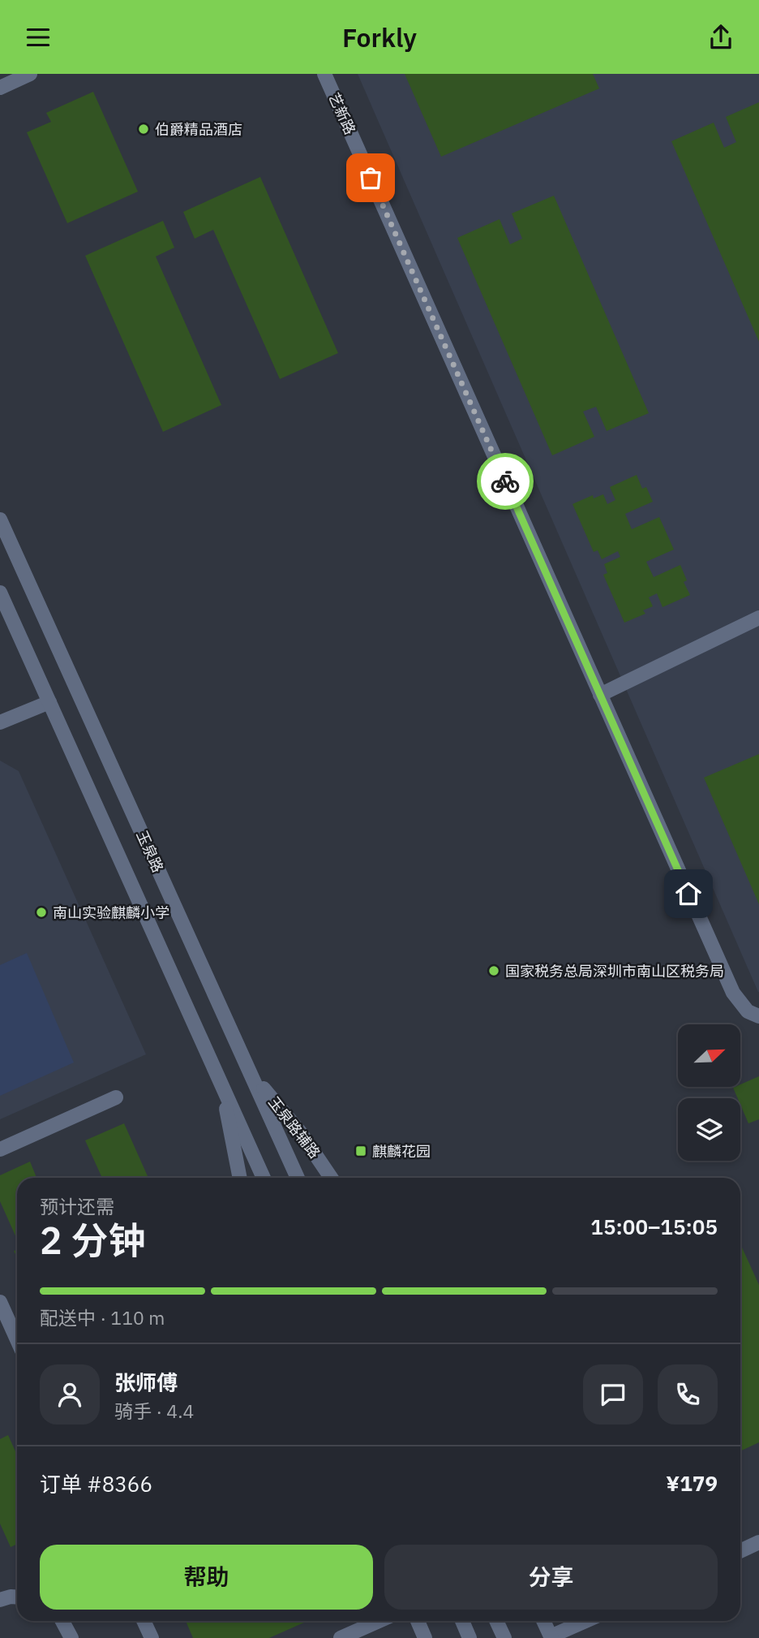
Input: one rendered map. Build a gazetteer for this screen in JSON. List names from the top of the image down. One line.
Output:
{"streets":{"street":["艺新路","玉泉路","玉泉路辅路"]},"crossings":[["玉泉路","玉泉路辅路"]],"places":{"other":["伯爵精品酒店","南山实验麒麟小学","国家税务总局深圳市南山区税务局"],"transit":["麒麟花园"]},"north":"top right","page":{"header":"Forkly","heading":["2 分钟","预计还需","15:00–15:05"],"panel":["张师傅","骑手 · 4.4","订单 #8366","¥179"],"bar":"配送中 · 110 m","buttons":["帮助","分享"]}}
